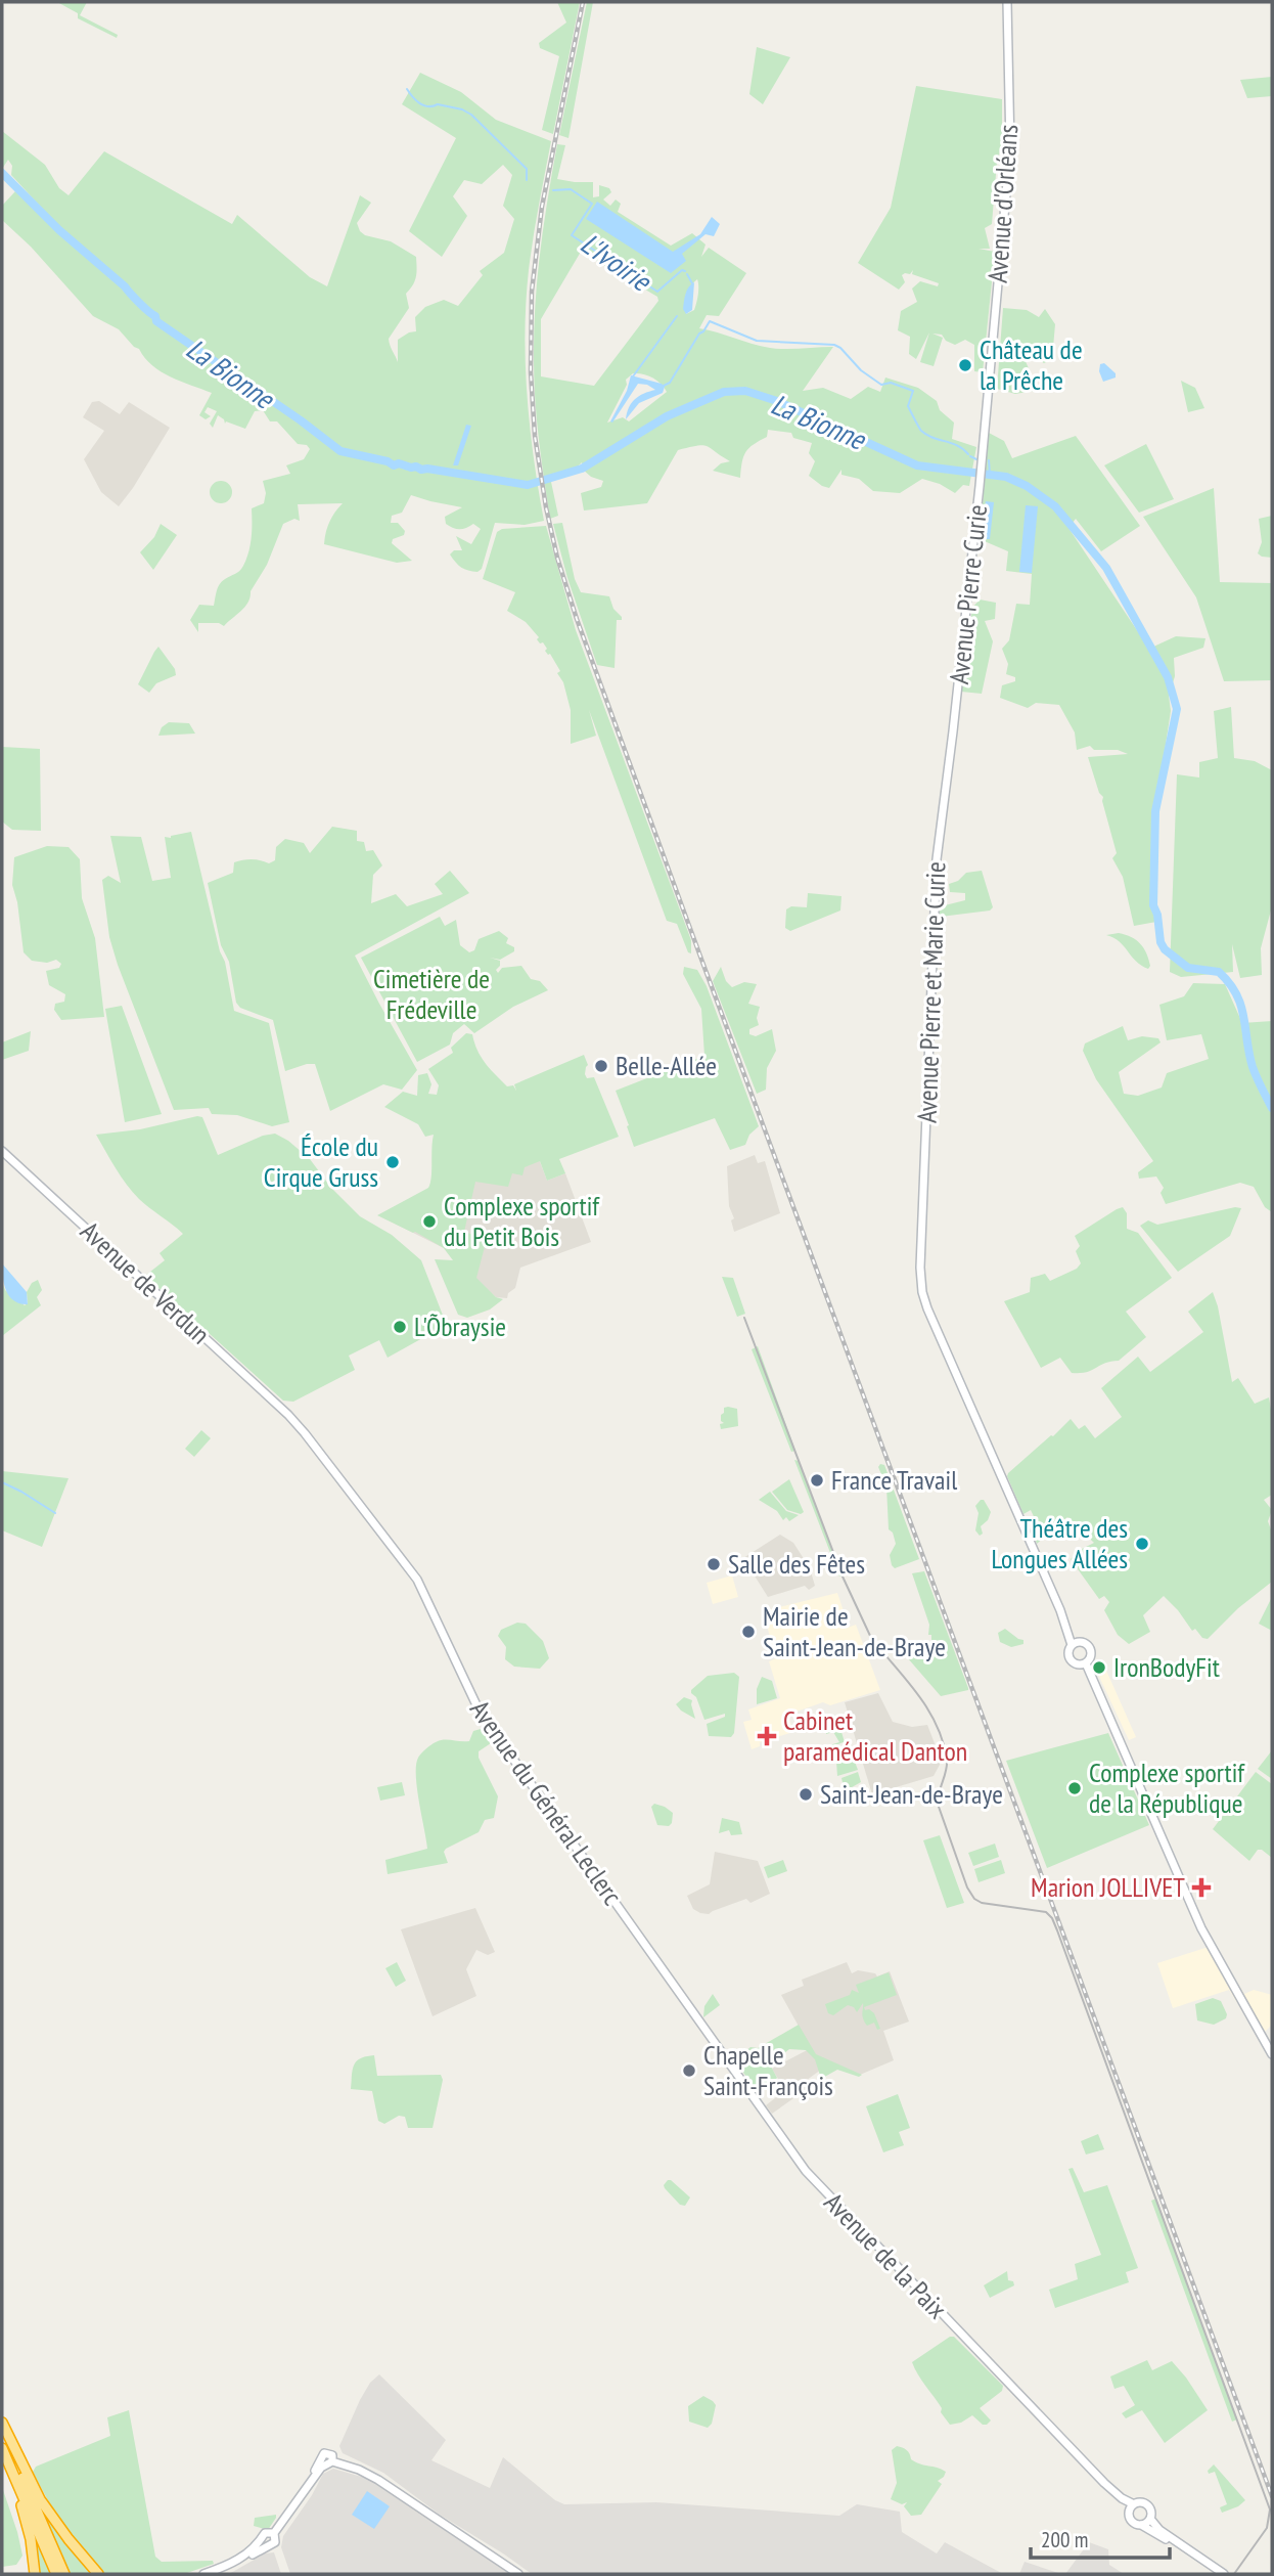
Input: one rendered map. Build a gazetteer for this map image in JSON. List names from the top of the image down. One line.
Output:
{"streets":{"main road":["Avenue d'Orléans","Avenue Pierre Curie","Avenue Pierre et Marie Curie","Avenue de Verdun","Avenue du Général Leclerc","Avenue de la Paix"]},"crossings":[["Avenue d'Orléans","Avenue Pierre Curie"],["Avenue Pierre Curie","Avenue Pierre et Marie Curie"],["Avenue de Verdun","Avenue du Général Leclerc"],["Avenue du Général Leclerc","Avenue de la Paix"]],"water":["L'Ivoirie","La Bionne"],"parks":["Cimetière de Frédeville"],"places":{"other":["Château de la Prêche","Belle-Allée","École du Cirque Gruss","Complexe sportif du Petit Bois","L'Õbraysie","France Travail","Théâtre des Longues Allées","Salle des Fêtes","Mairie de Saint-Jean-de-Braye","IronBodyFit","Complexe sportif de la République","Saint-Jean-de-Braye","Chapelle Saint-François"],"health":["Cabinet paramédical Danton","Marion JOLLIVET"]},"scale_bar":"200 m"}
